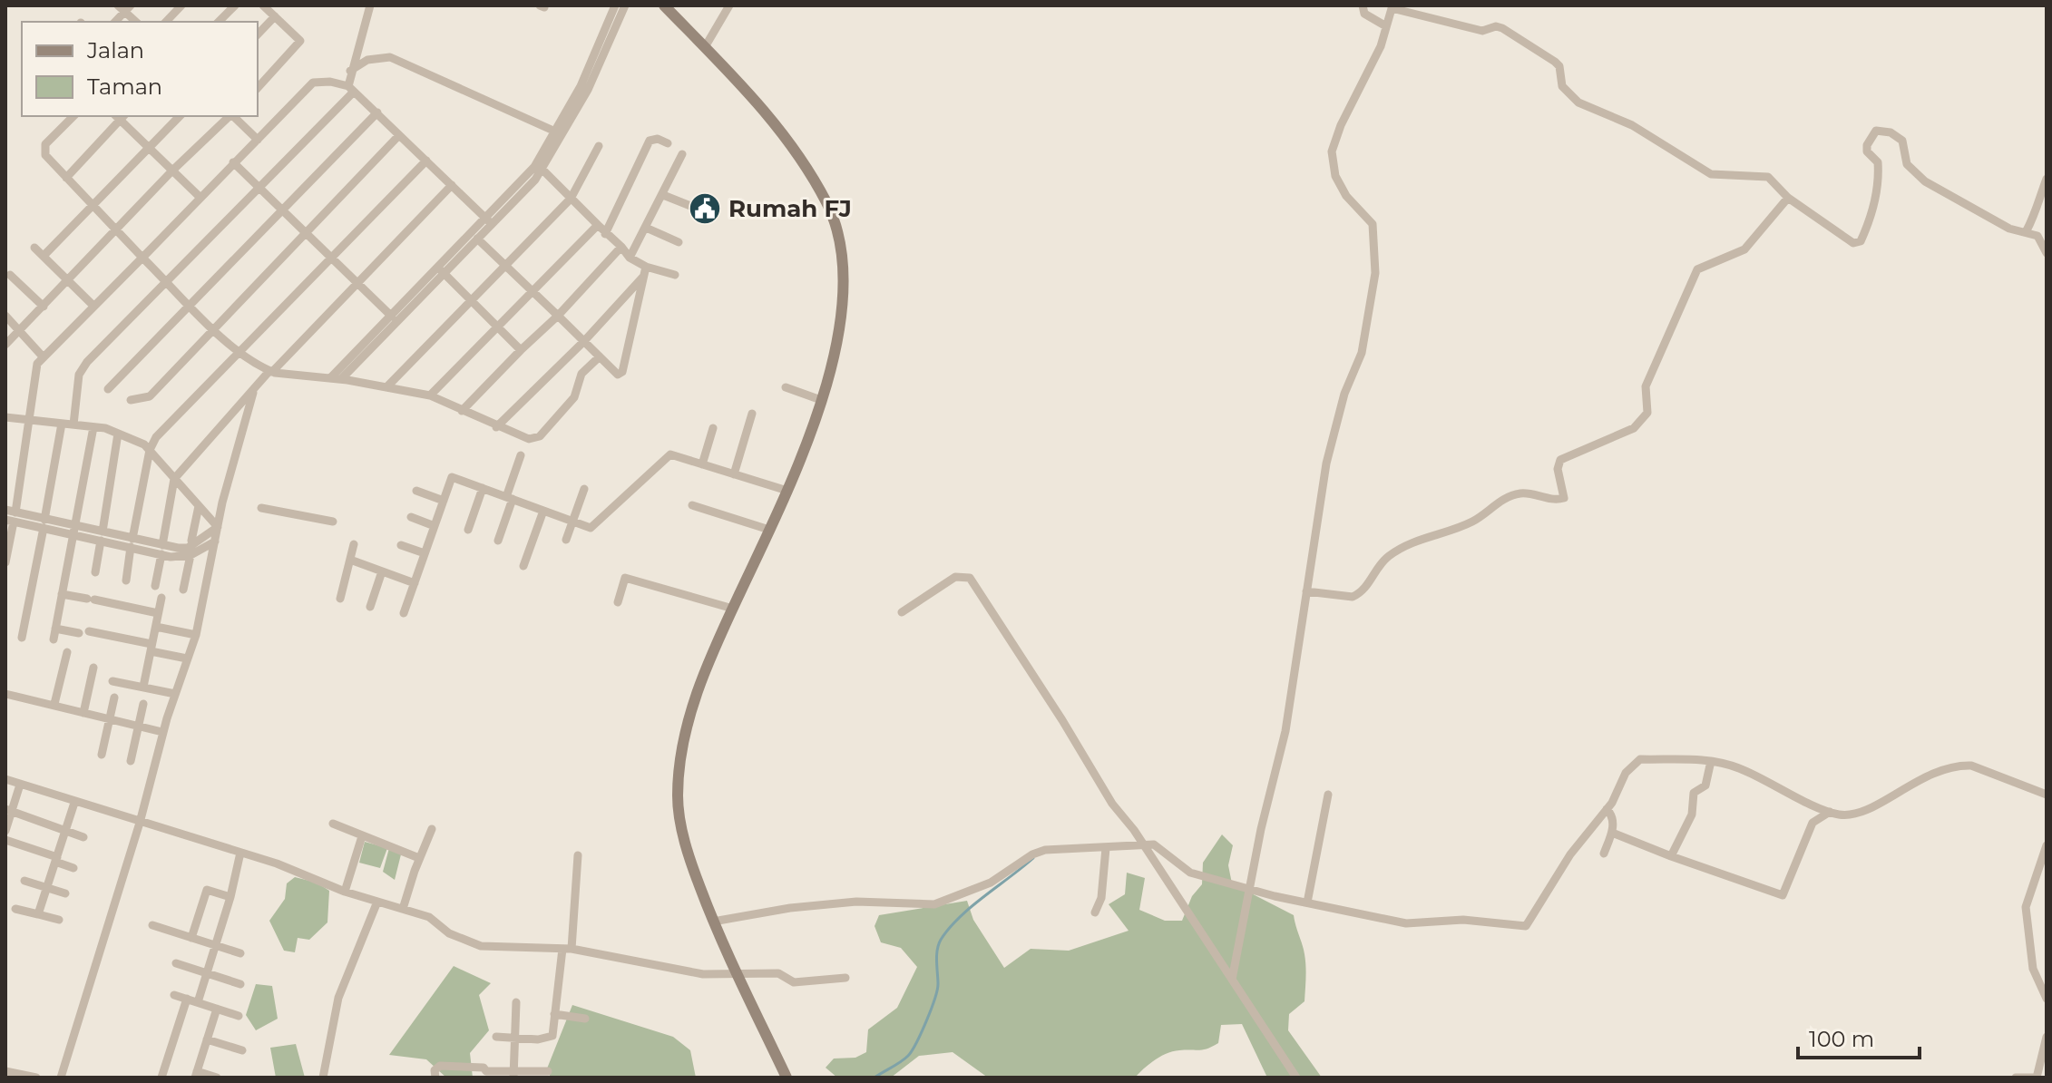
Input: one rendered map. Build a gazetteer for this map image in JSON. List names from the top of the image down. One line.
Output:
{"places":{"public building":["Rumah FJ"]},"legend":["Jalan","Taman"],"scale_bar":"100 m"}
